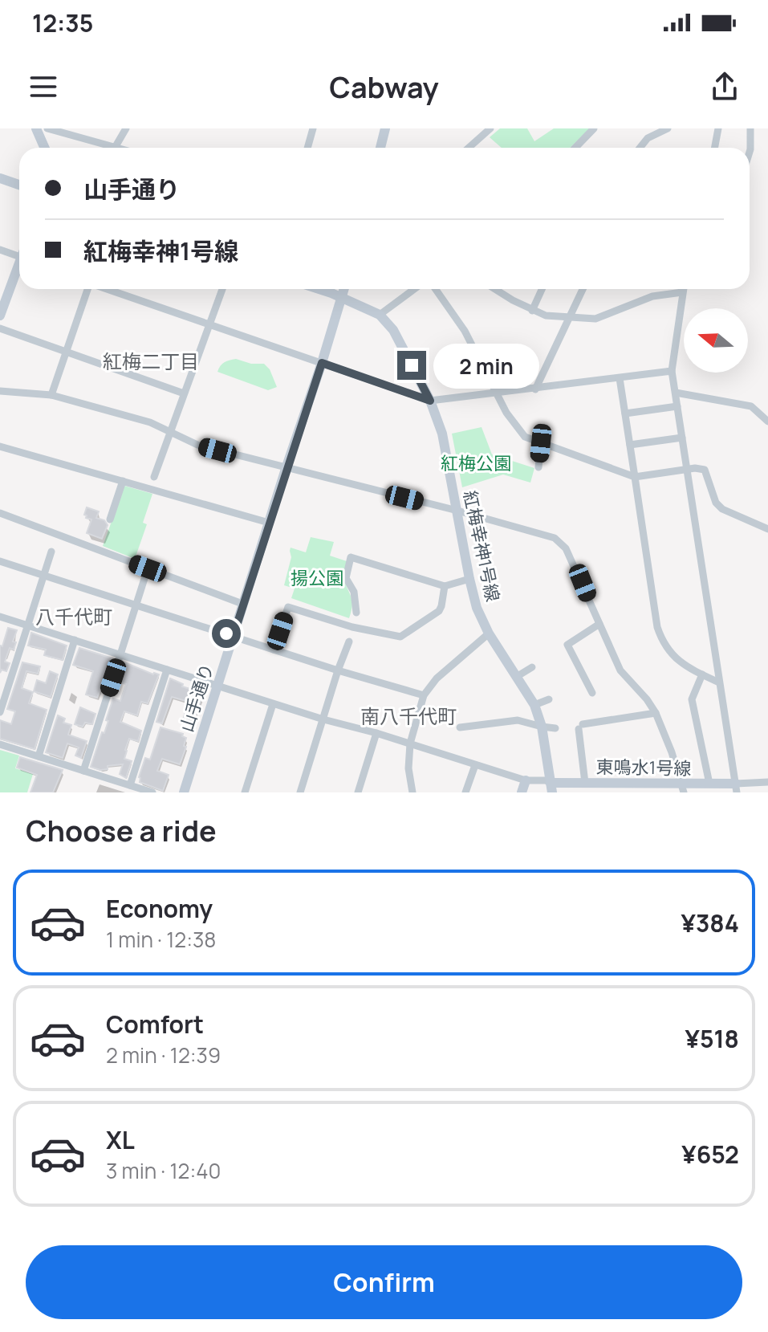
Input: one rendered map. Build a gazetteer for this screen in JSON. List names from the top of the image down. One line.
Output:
{"streets":{"street":["紅梅幸神1号線","山手通り","東鳴水1号線"]},"crossings":[["紅梅幸神1号線","東鳴水1号線"]],"districts":["紅梅二丁目","八千代町","南八千代町"],"parks":["紅梅公園","揚公園"],"north":"left","page":{"status":"12:35","header":"Cabway","banner":["山手通り","紅梅幸神1号線"],"bubble":"2 min","heading":"Choose a ride","list":[{"name":"Economy","note":"1 min · 12:38","value":"¥384"},{"name":"Comfort","note":"2 min · 12:39","value":"¥518"},{"name":"XL","note":"3 min · 12:40","value":"¥652"}],"buttons":"Confirm"}}
